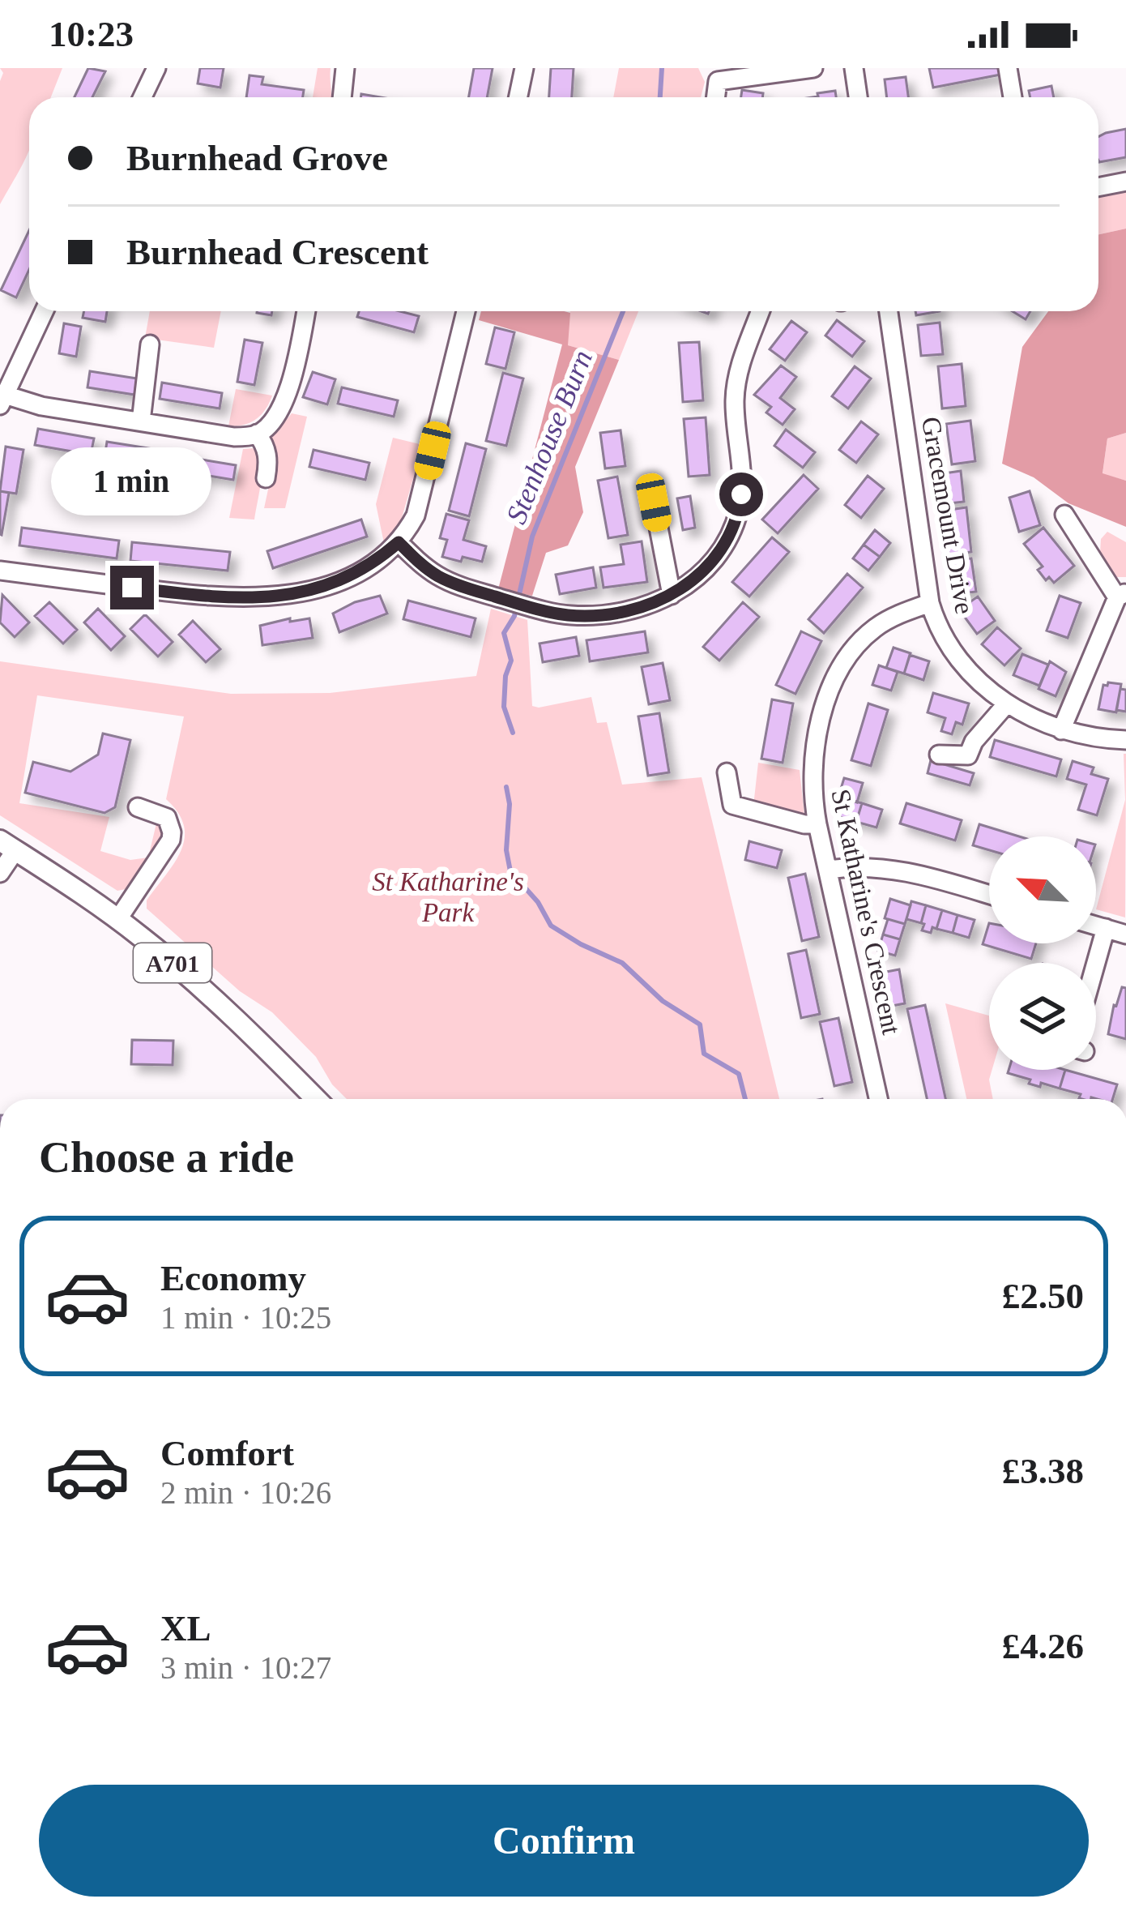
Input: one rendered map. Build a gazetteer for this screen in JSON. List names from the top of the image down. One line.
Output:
{"streets":{"main road":["A701"],"street":["Gracemount Drive","St Katharine's Crescent"]},"crossings":[["Gracemount Drive","St Katharine's Crescent"]],"water":["Stenhouse Burn"],"parks":["St Katharine's Park"],"north":"top left","page":{"status":"10:23","banner":["Burnhead Grove","Burnhead Crescent"],"bubble":"1 min","heading":"Choose a ride","list":[{"name":"Economy","note":"1 min · 10:25","value":"£2.50"},{"name":"Comfort","note":"2 min · 10:26","value":"£3.38"},{"name":"XL","note":"3 min · 10:27","value":"£4.26"}],"buttons":"Confirm"}}
